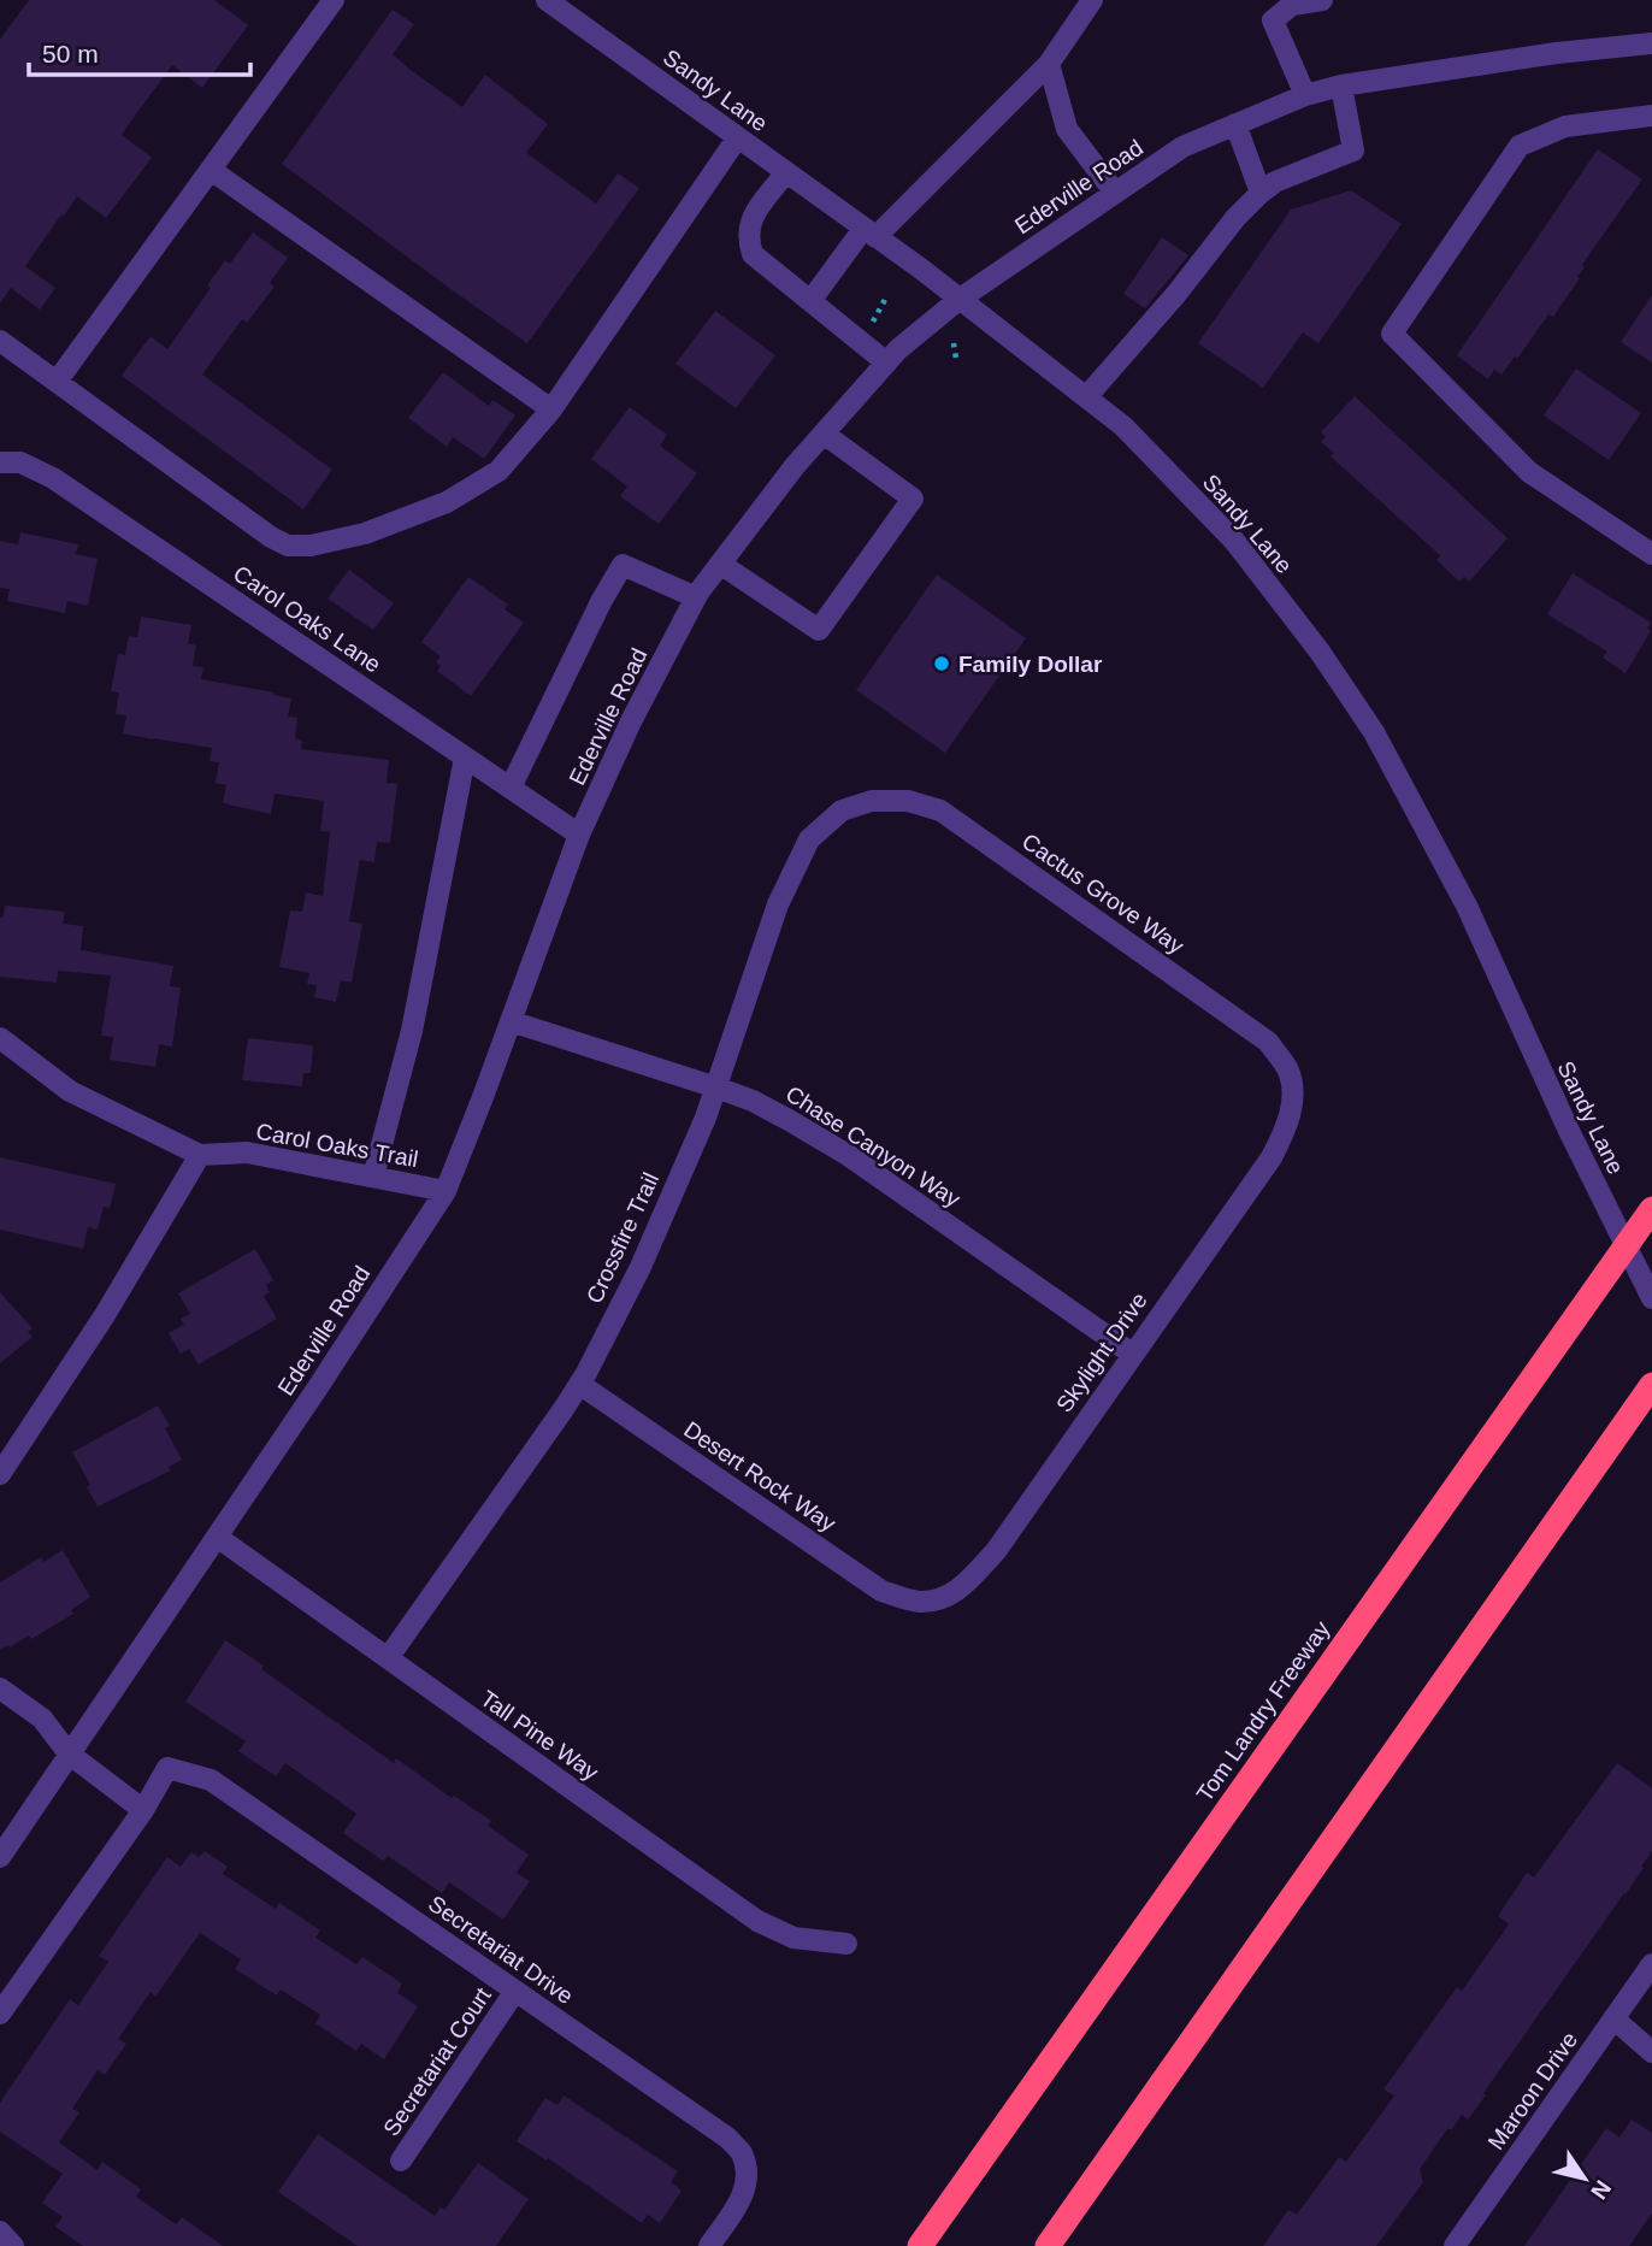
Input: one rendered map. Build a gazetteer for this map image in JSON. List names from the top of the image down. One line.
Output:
{"streets":{"highway":["Tom Landry Freeway"],"street":["Sandy Lane","Ederville Road","Carol Oaks Lane","Cactus Grove Way","Carol Oaks Trail","Chase Canyon Way","Crossfire Trail","Skylight Drive","Desert Rock Way","Tall Pine Way","Secretariat Drive","Secretariat Court","Maroon Drive"]},"crossings":[["Sandy Lane","Ederville Road"],["Ederville Road","Carol Oaks Lane"],["Ederville Road","Carol Oaks Trail"],["Ederville Road","Chase Canyon Way"],["Ederville Road","Tall Pine Way"],["Cactus Grove Way","Crossfire Trail"],["Cactus Grove Way","Skylight Drive"],["Chase Canyon Way","Crossfire Trail"],["Chase Canyon Way","Skylight Drive"],["Crossfire Trail","Desert Rock Way"],["Crossfire Trail","Tall Pine Way"],["Skylight Drive","Desert Rock Way"],["Secretariat Drive","Secretariat Court"]],"places":["Family Dollar"],"scale_bar":"50 m","north":"bottom right"}
